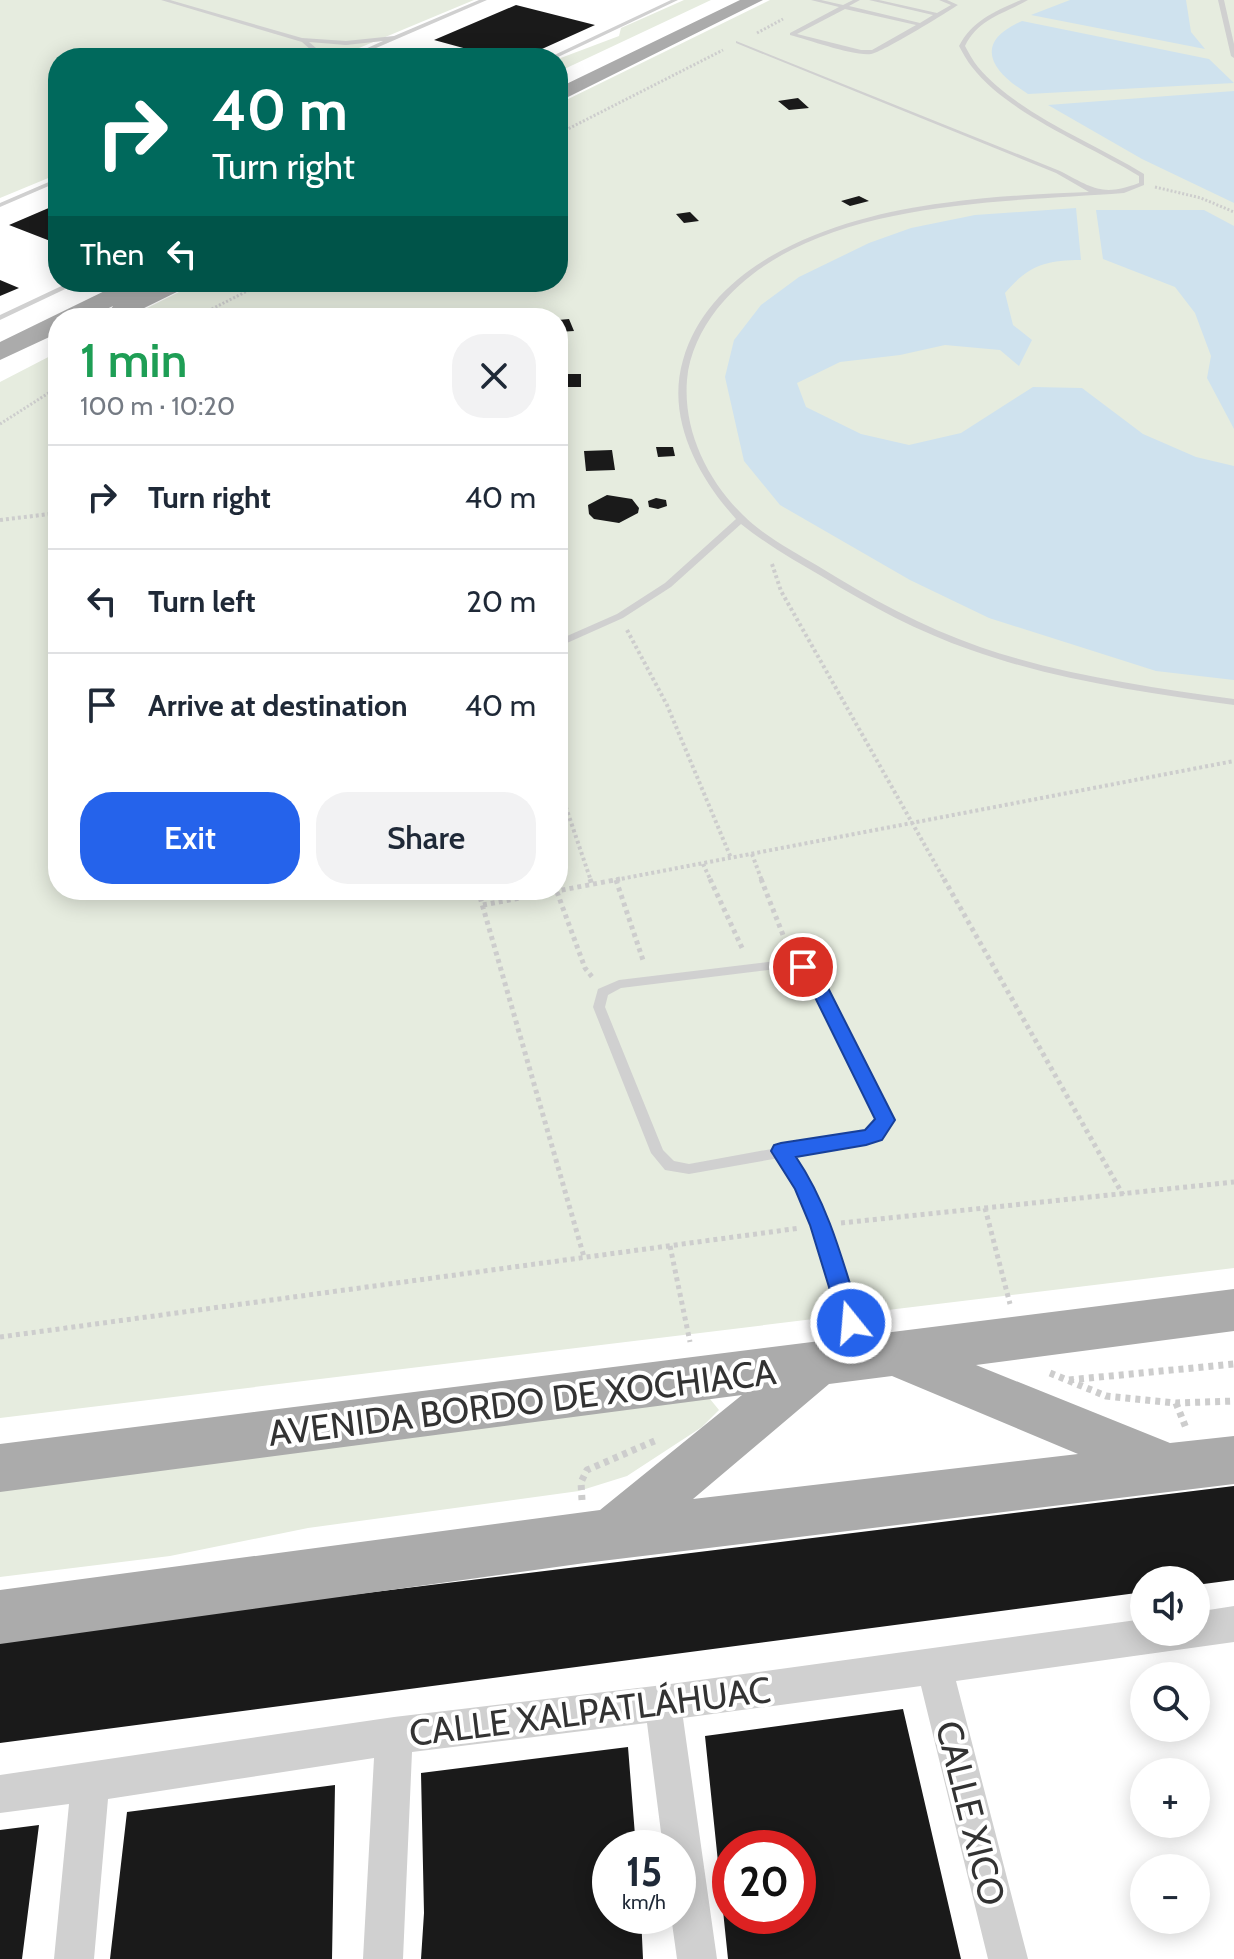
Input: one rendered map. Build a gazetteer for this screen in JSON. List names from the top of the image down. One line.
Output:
{"streets":{"main road":["AVENIDA BORDO DE XOCHIACA"],"street":["CALLE XALPATLÁHUAC","CALLE XICO"]},"crossings":[["CALLE XALPATLÁHUAC","CALLE XICO"]],"page":{"turn":["40 m","Turn right"],"then":"Then","heading":["1 min","100 m · 10:20"],"list":[{"name":"Turn right","value":"40 m"},{"name":"Turn left","value":"20 m"},{"name":"Arrive at destination","value":"40 m"}],"buttons":["Exit","Share"],"map_buttons":["+","−"],"speed":"15 km/h","limit":"20"}}
